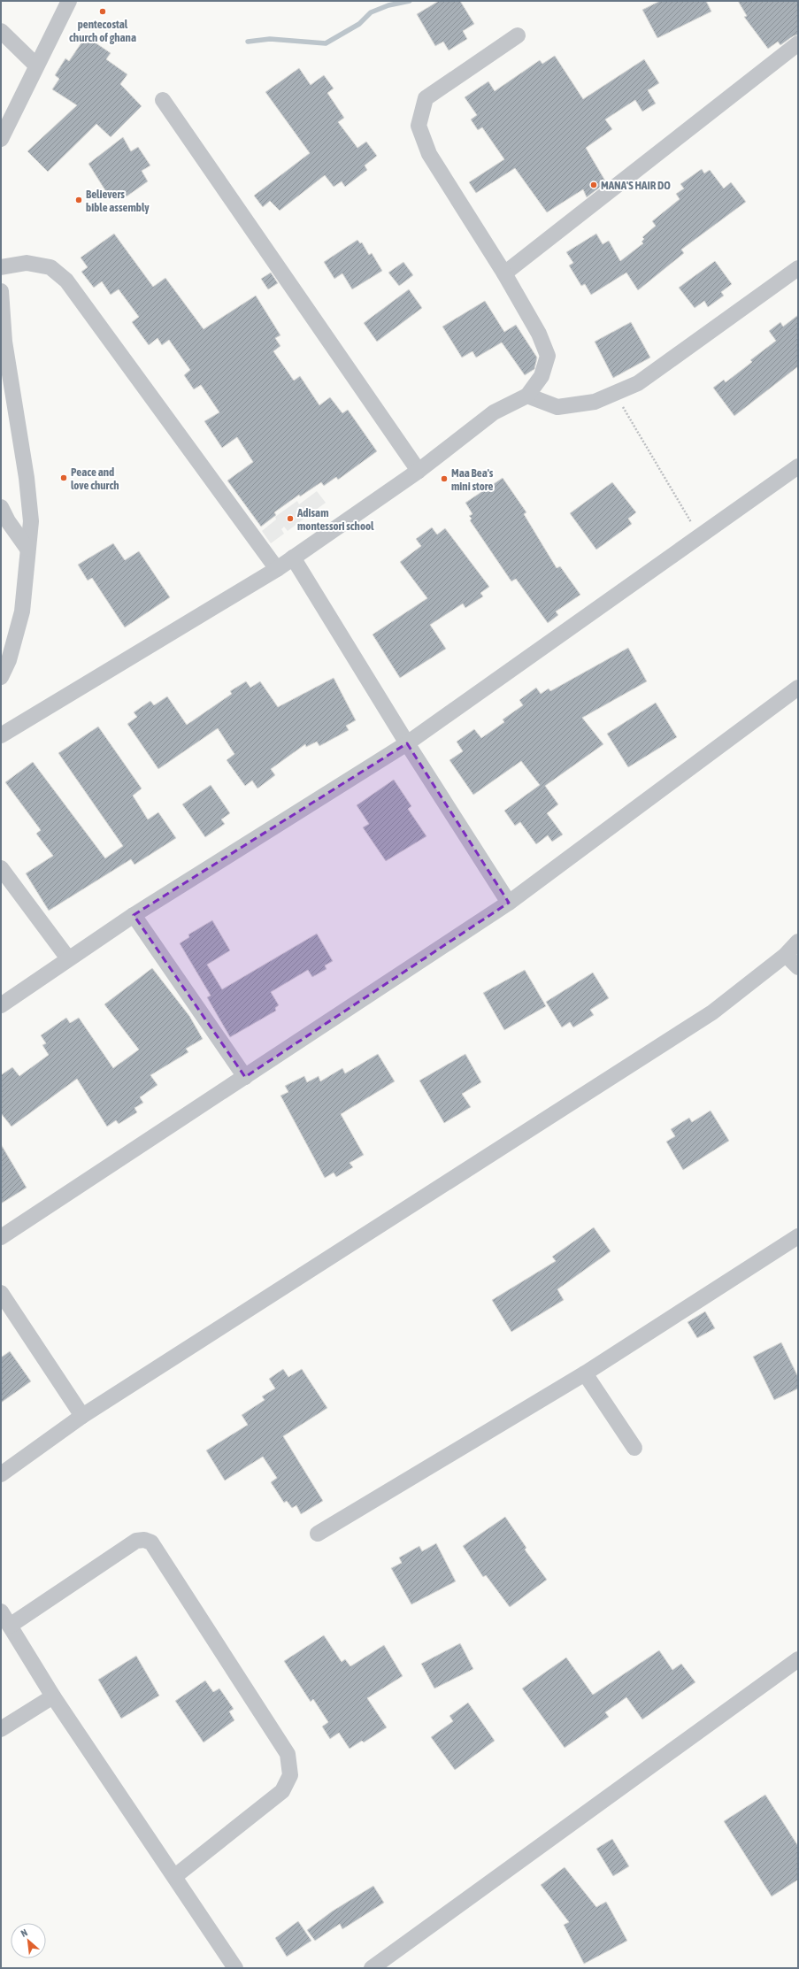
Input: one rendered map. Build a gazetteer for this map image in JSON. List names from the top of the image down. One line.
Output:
{"places":["pentecostal church of ghana","MANA'S HAIR DO","Believers bible assembly","Peace and love church","Maa Bea's mini store","Adisam montessori school"],"north":"top left"}
